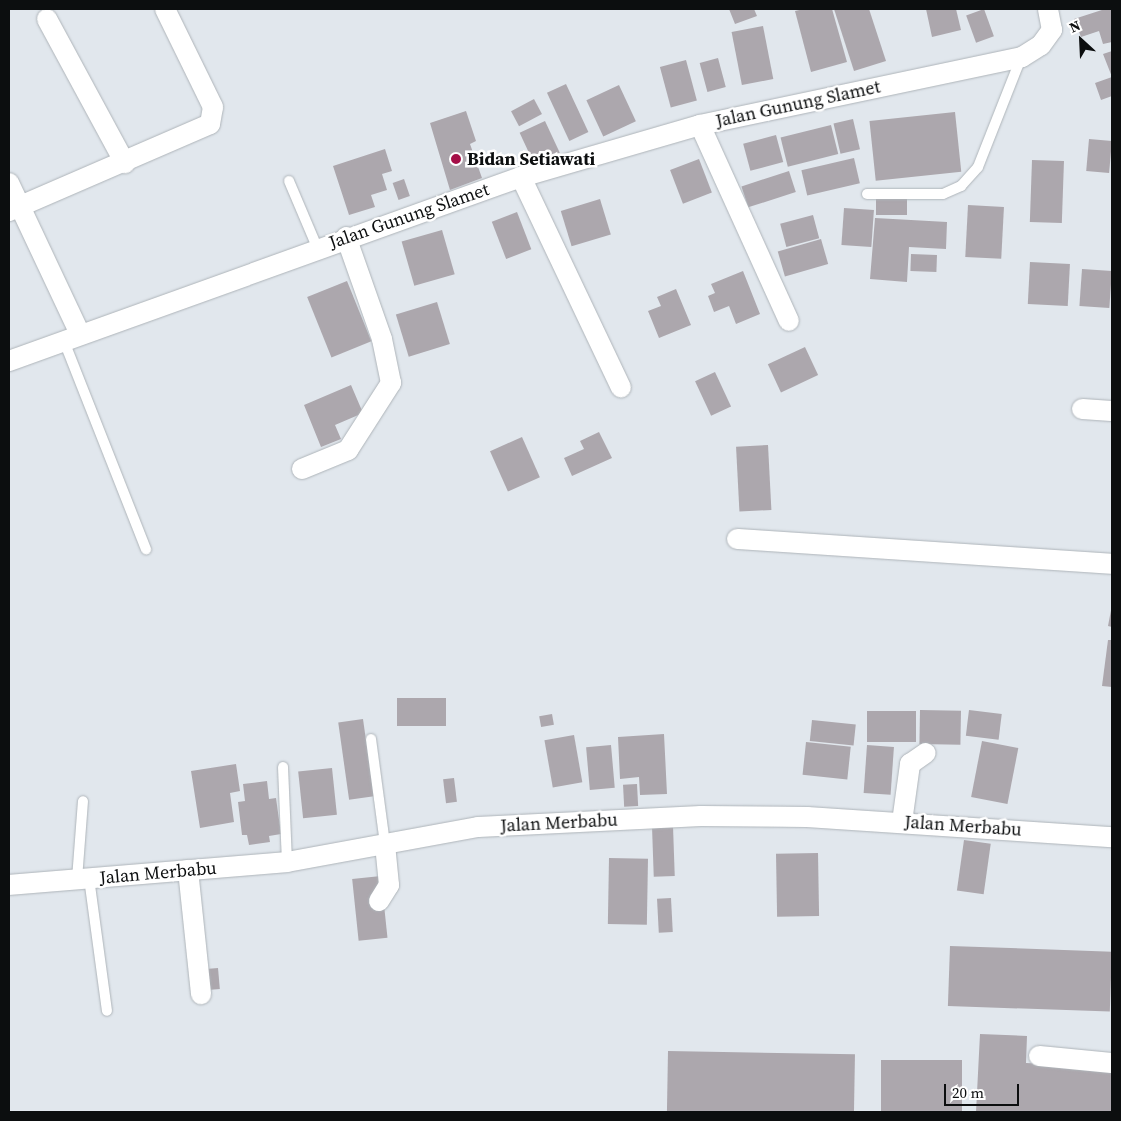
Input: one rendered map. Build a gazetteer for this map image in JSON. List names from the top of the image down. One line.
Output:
{"streets":{"street":["Jalan Gunung Slamet","Jalan Merbabu"]},"places":["Bidan Setiawati"],"scale_bar":"20 m","north":"top left"}
